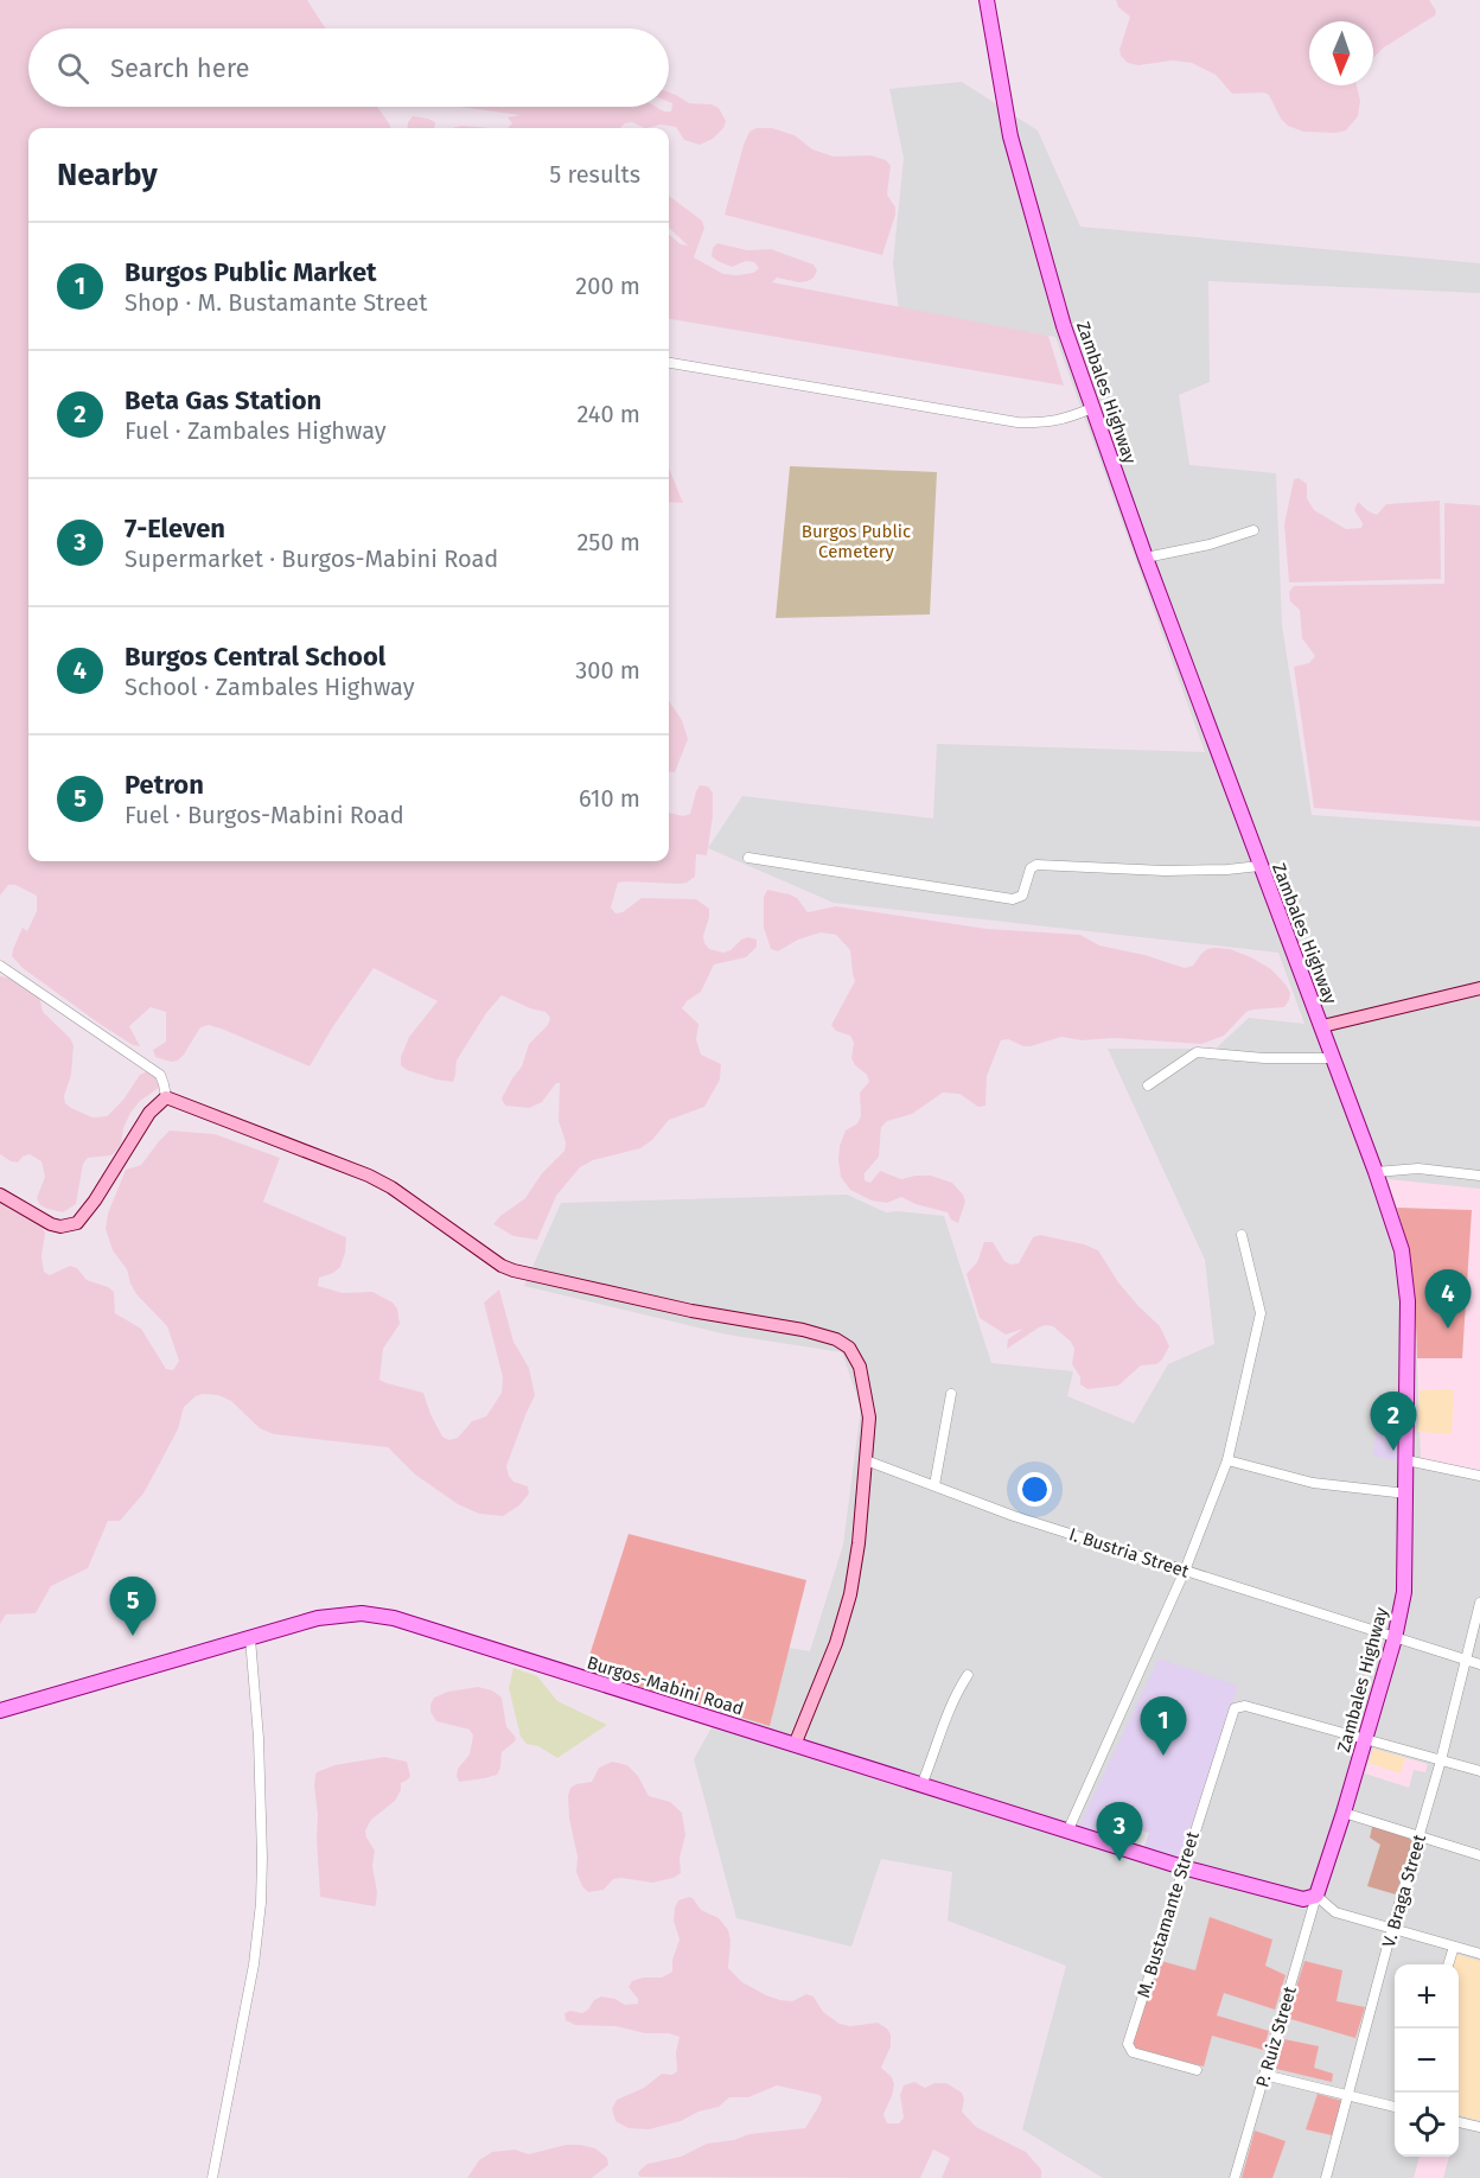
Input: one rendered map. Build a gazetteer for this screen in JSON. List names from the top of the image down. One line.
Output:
{"streets":{"main road":["Zambales Highway","Burgos-Mabini Road"],"street":["I. Bustria Street","V. Braga Street","M. Bustamante Street","P. Ruiz Street"]},"crossings":[["Zambales Highway","I. Bustria Street"],["Zambales Highway","Burgos-Mabini Road"],["Zambales Highway","M. Bustamante Street"],["Zambales Highway","P. Ruiz Street"],["I. Bustria Street","V. Braga Street"],["Burgos-Mabini Road","M. Bustamante Street"],["Burgos-Mabini Road","P. Ruiz Street"]],"parks":["Burgos Public Cemetery"],"north":"bottom","page":{"search":"Search here","heading":["Nearby","5 results"],"list":[{"mark":"1","name":"Burgos Public Market","note":"Shop · M. Bustamante Street","value":"200 m"},{"mark":"2","name":"Beta Gas Station","note":"Fuel · Zambales Highway","value":"240 m"},{"mark":"3","name":"7-Eleven","note":"Supermarket · Burgos-Mabini Road","value":"250 m"},{"mark":"4","name":"Burgos Central School","note":"School · Zambales Highway","value":"300 m"},{"mark":"5","name":"Petron","note":"Fuel · Burgos-Mabini Road","value":"610 m"}],"pins":["4","2","5","1","3"],"map_buttons":["+","−"]}}
